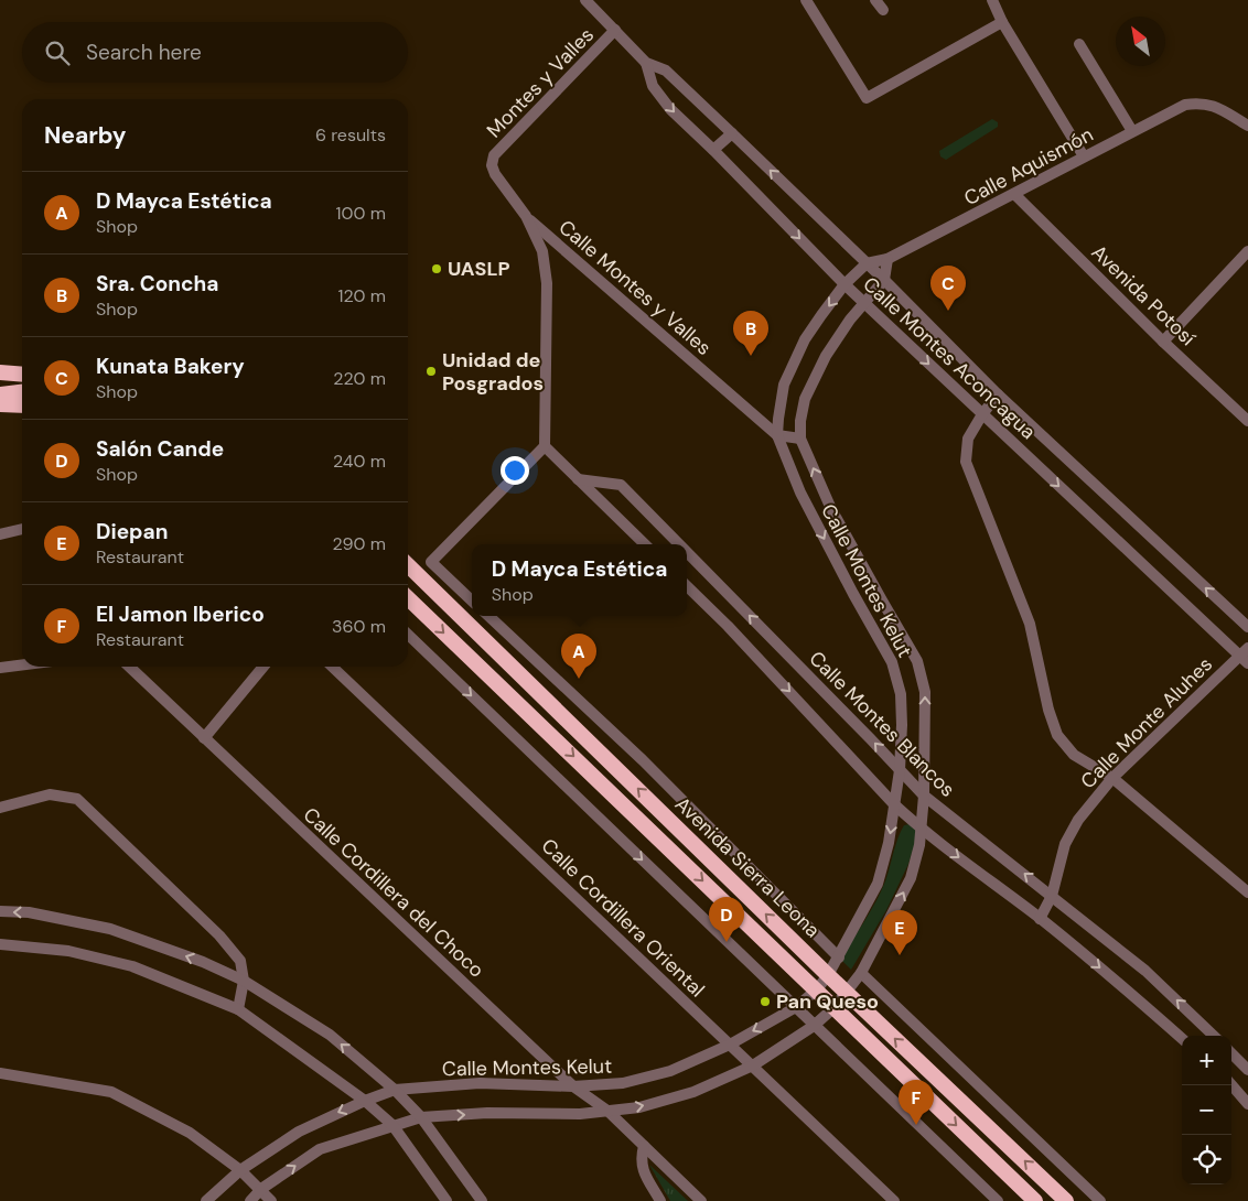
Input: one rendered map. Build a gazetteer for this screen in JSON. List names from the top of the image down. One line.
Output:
{"streets":{"highway":["Avenida Sierra Leona"],"street":["Montes y Valles","Calle Aquismón","Calle Montes y Valles","Avenida Potosí","Calle Montes Aconcagua","Calle Montes Kelut","Calle Monte Aluhes","Calle Montes Blancos","Calle Cordillera del Choco","Calle Cordillera Oriental"]},"crossings":[["Montes y Valles","Calle Montes y Valles"],["Montes y Valles","Calle Montes Aconcagua"],["Calle Aquismón","Avenida Potosí"],["Calle Aquismón","Calle Montes Aconcagua"],["Calle Aquismón","Calle Montes Kelut"],["Calle Montes y Valles","Calle Montes Kelut"],["Calle Montes Aconcagua","Calle Montes Kelut"],["Calle Montes Aconcagua","Calle Monte Aluhes"],["Calle Montes Kelut","Calle Montes Blancos"],["Calle Montes Kelut","Avenida Sierra Leona"],["Calle Montes Kelut","Calle Cordillera del Choco"],["Calle Montes Kelut","Calle Cordillera Oriental"],["Calle Monte Aluhes","Calle Montes Blancos"]],"places":["UASLP","Unidad de Posgrados","Pan Queso"],"north":"top left","page":{"search":"Search here","heading":["Nearby","6 results"],"list":[{"mark":"A","name":"D Mayca Estética","note":"Shop","value":"100 m"},{"mark":"B","name":"Sra. Concha","note":"Shop","value":"120 m"},{"mark":"C","name":"Kunata Bakery","note":"Shop","value":"220 m"},{"mark":"D","name":"Salón Cande","note":"Shop","value":"240 m"},{"mark":"E","name":"Diepan","note":"Restaurant","value":"290 m"},{"mark":"F","name":"El Jamon Iberico","note":"Restaurant","value":"360 m"}],"pins":["C","B","A","D","E","F"],"popup":["D Mayca Estética","Shop"],"map_buttons":["+","−"]}}
